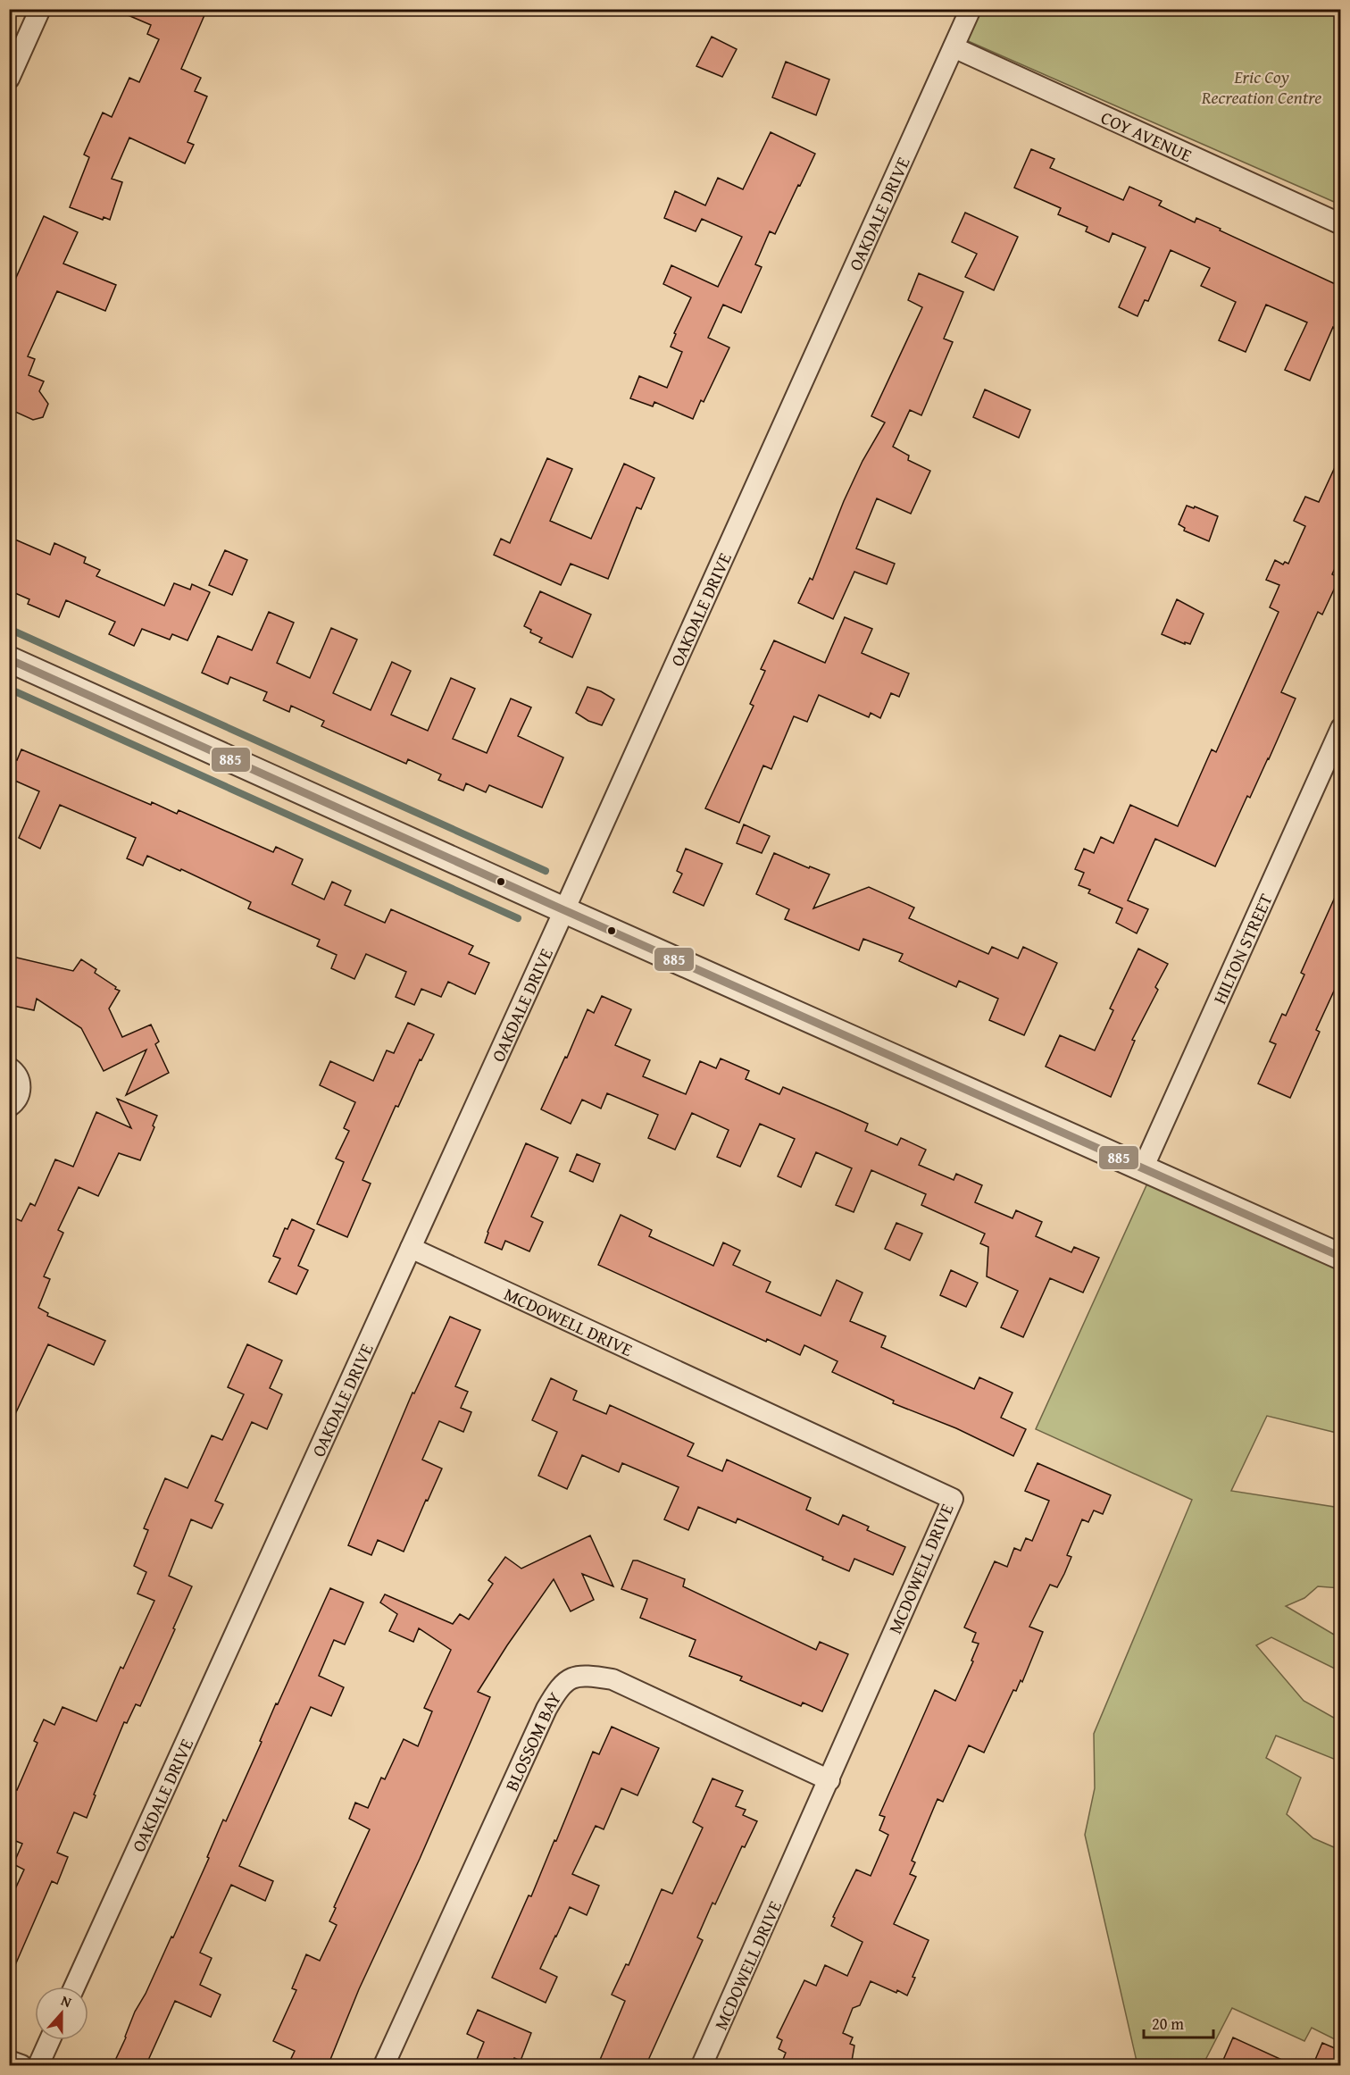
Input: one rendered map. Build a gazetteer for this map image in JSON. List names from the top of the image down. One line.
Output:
{"streets":{"street":["COY AVENUE","OAKDALE DRIVE","HILTON STREET","MCDOWELL DRIVE","BLOSSOM BAY"]},"crossings":[["COY AVENUE","OAKDALE DRIVE"],["OAKDALE DRIVE","MCDOWELL DRIVE"],["MCDOWELL DRIVE","BLOSSOM BAY"]],"parks":["Eric Coy Recreation Centre"],"lines":["transit line 885"],"scale_bar":"20 m","north":"top"}
